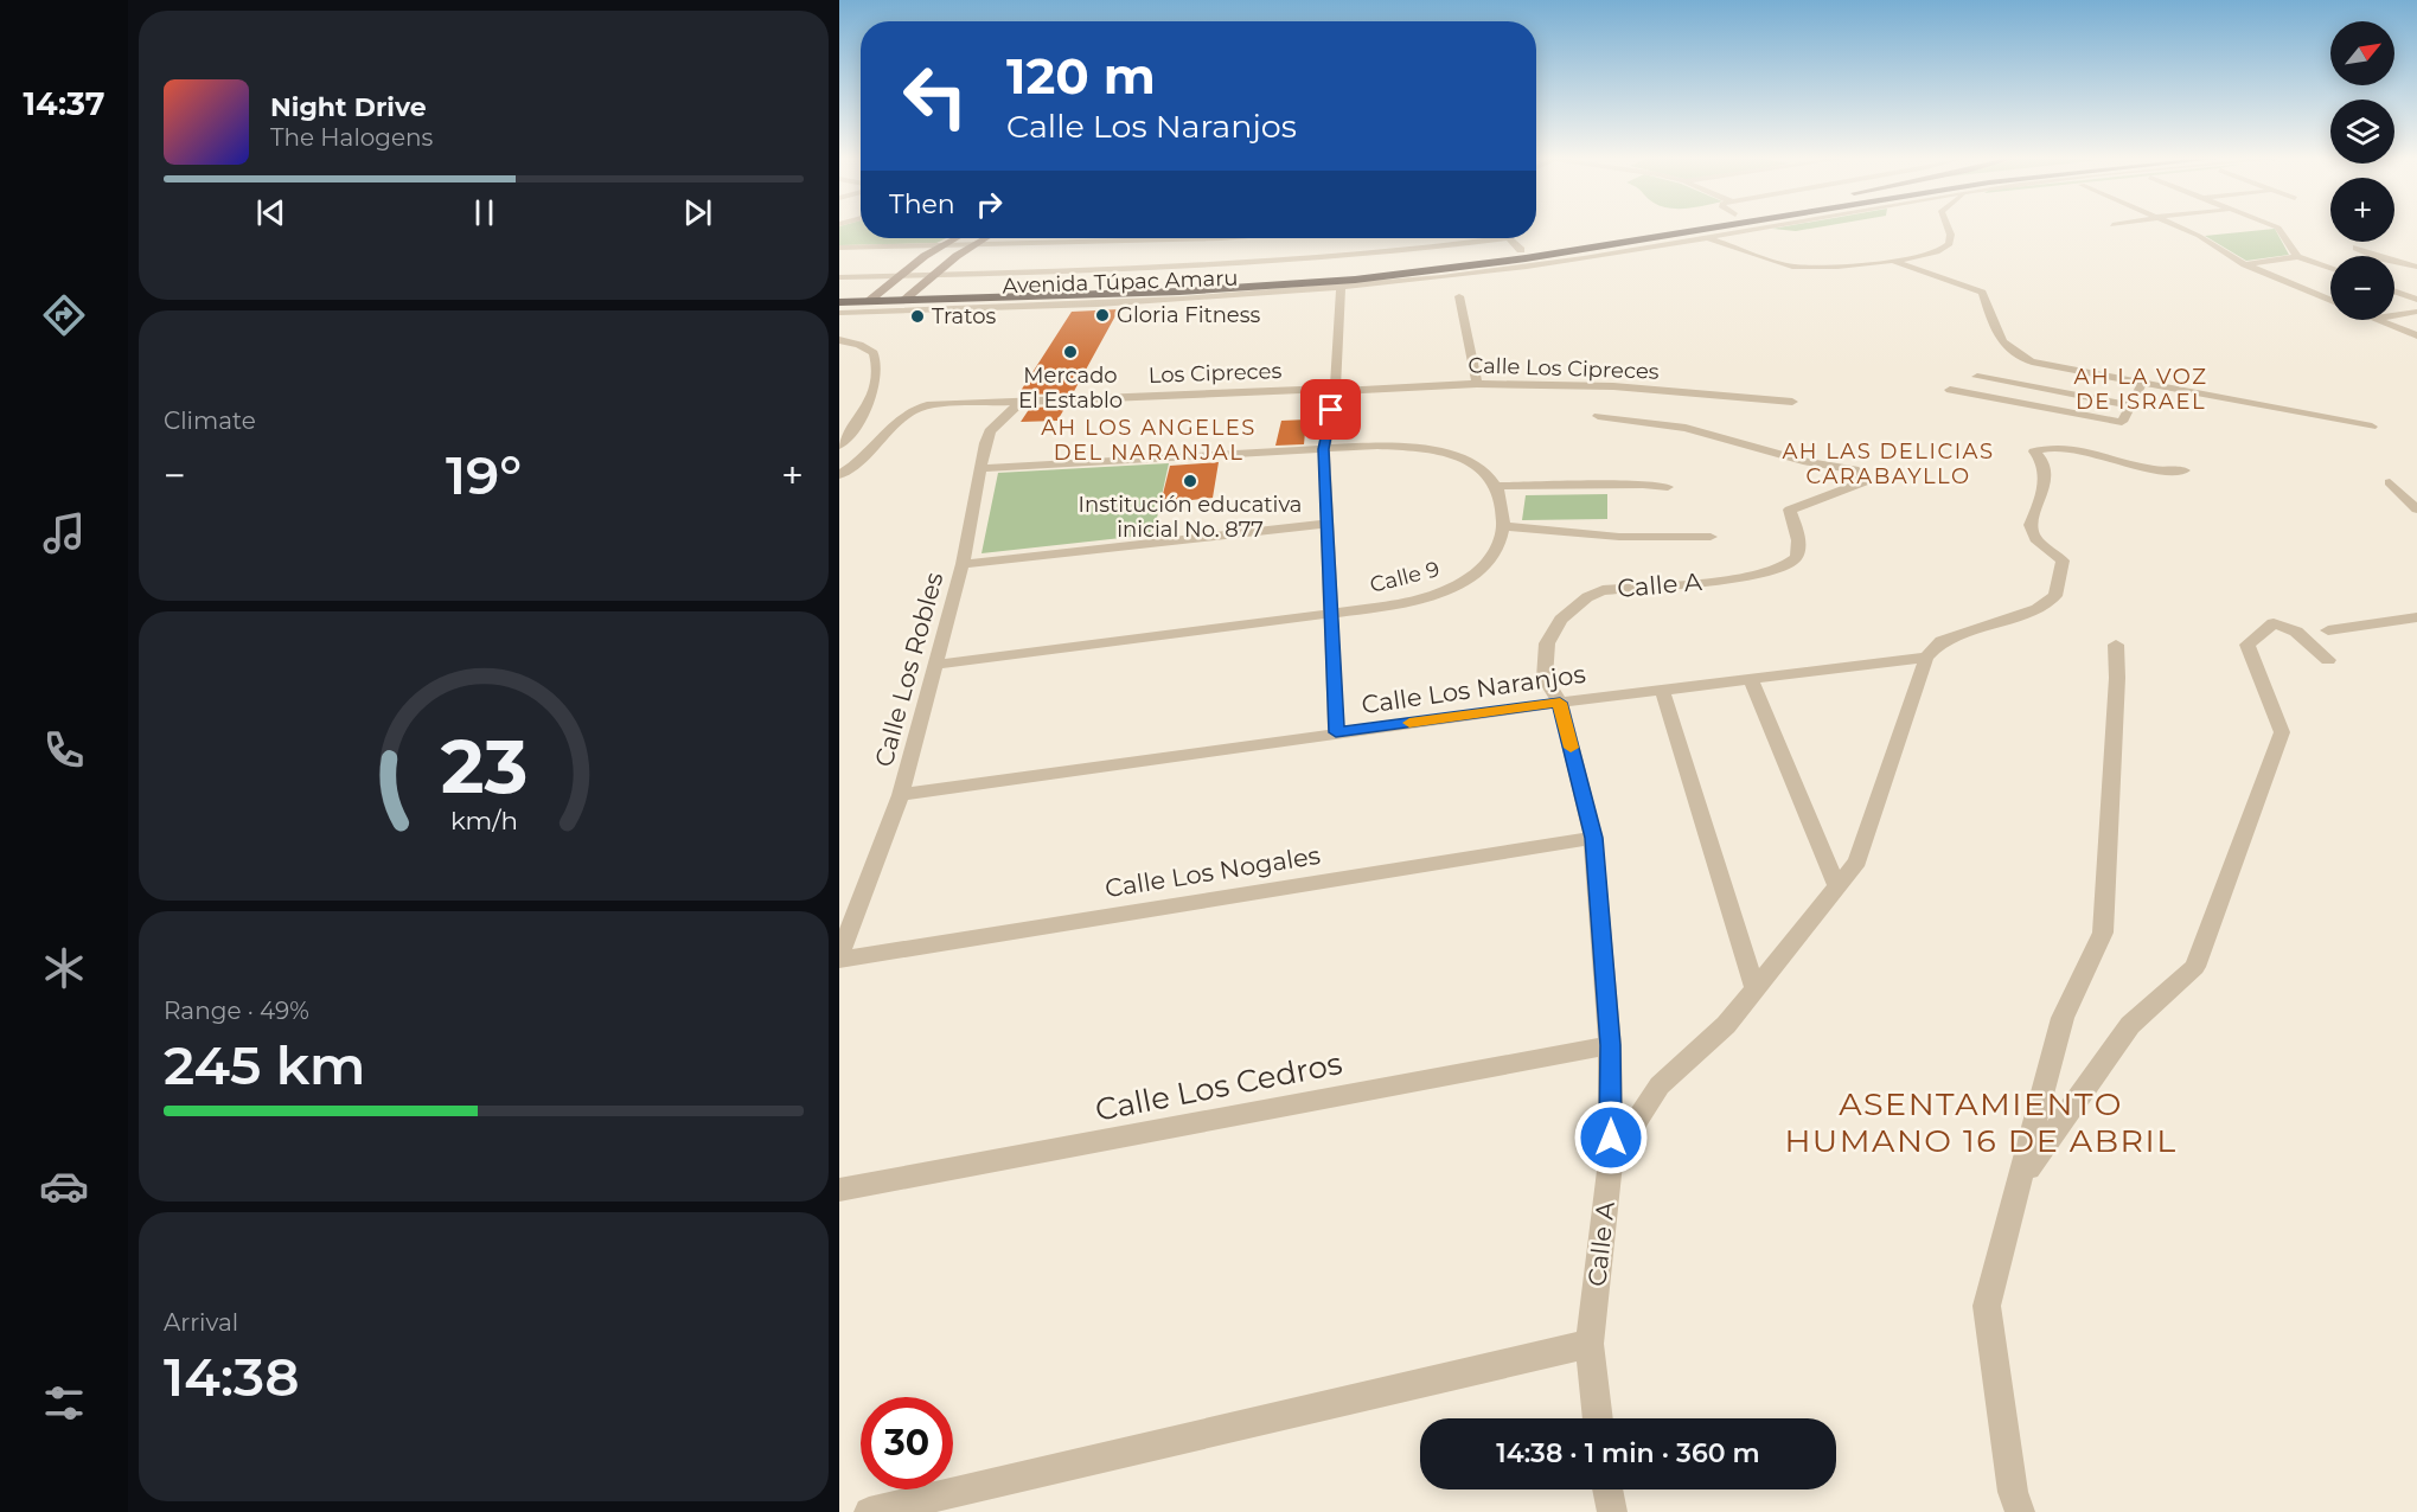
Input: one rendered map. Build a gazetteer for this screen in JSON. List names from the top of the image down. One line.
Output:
{"streets":{"highway":["Avenida Túpac Amaru"],"street":["Calle Los Cipreces","Los Cipreces","Calle 9","Calle A","Calle Los Robles","Calle Los Naranjos","Calle Los Nogales","Calle Los Cedros"]},"crossings":[["Calle Los Cipreces","Los Cipreces"],["Los Cipreces","Calle Los Robles"],["Calle 9","Calle Los Robles"],["Calle A","Calle Los Naranjos"],["Calle A","Calle Los Nogales"],["Calle A","Calle Los Cedros"],["Calle Los Robles","Calle Los Naranjos"],["Calle Los Robles","Calle Los Nogales"]],"districts":["AH LA VOZ DE ISRAEL","AH LOS ANGELES DEL NARANJAL","AH LAS DELICIAS CARABAYLLO","ASENTAMIENTO HUMANO 16 DE ABRIL"],"places":["Gloria Fitness","Tratos","Mercado El Establo","Institución educativa inicial No. 877"],"north":"top right","page":{"tabs":"14:37","map_buttons":["+","−"],"turn":["120 m","Calle Los Naranjos"],"song":["Night Drive","The Halogens"],"then":"Then","tile":["Climate",["Range · 49%","245 km"],["Arrival","14:38"]],"heat":["−","19°","+"],"limit":"30","trip":"14:38 · 1 min · 360 m","gauge":["23","km/h"]}}
